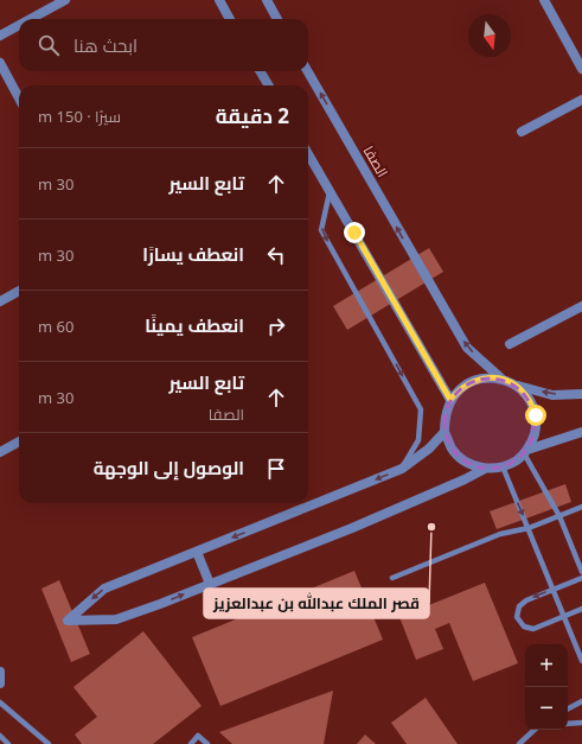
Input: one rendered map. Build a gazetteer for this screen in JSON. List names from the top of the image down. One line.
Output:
{"streets":{"street":["الصفا"]},"places":["قصر الملك عبدالله بن عبدالعزيز"],"north":"bottom","page":{"search":"ابحث هنا","heading":["2 دقيقة","سيرًا · 150 m"],"list":[["تابع السير","30 m"],["انعطف يسارًا","30 m"],["انعطف يمينًا","60 m"],["تابع السير","الصفا","30 m"],"الوصول إلى الوجهة"],"map_buttons":["+","−"]}}
